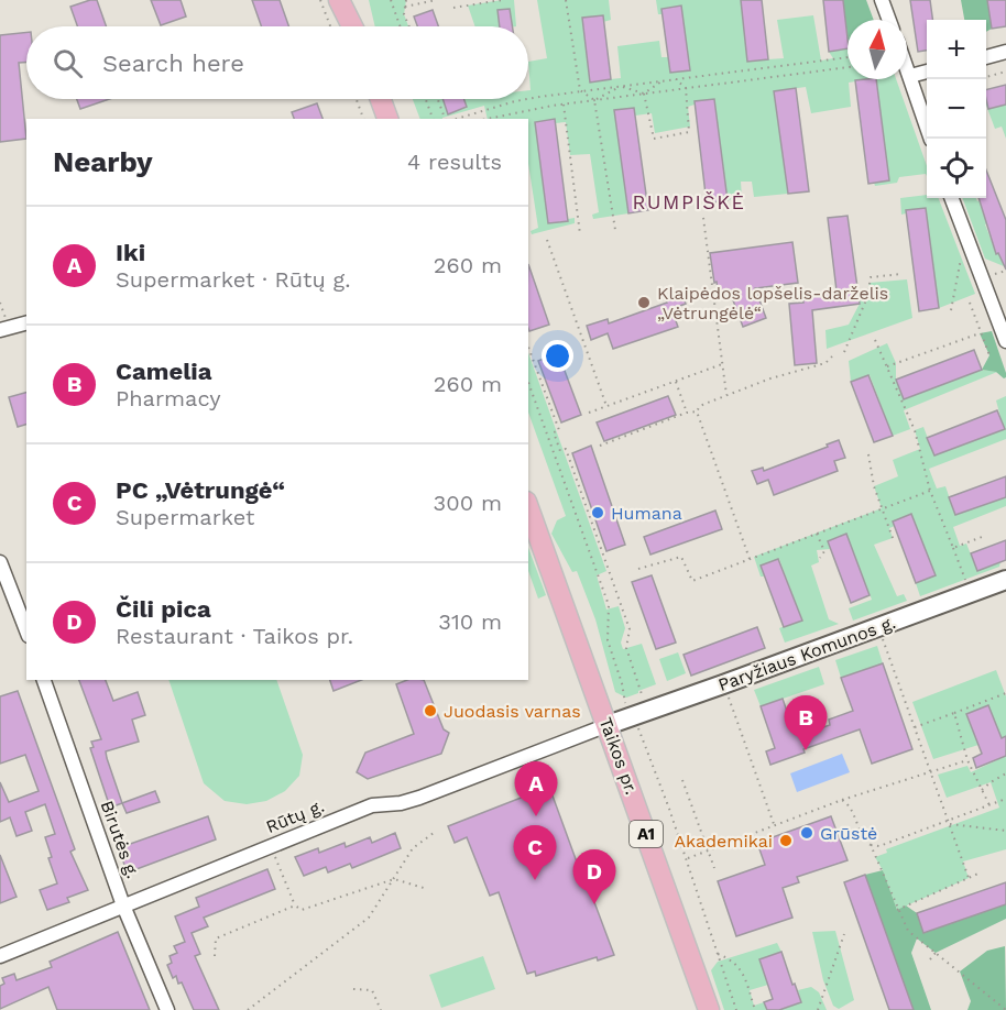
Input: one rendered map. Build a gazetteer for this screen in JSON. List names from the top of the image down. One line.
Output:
{"streets":{"main road":["Taikos pr.","A1"],"street":["Paryžiaus Komunos g.","Rūtų g.","Birutės g."]},"crossings":[["Paryžiaus Komunos g.","Taikos pr."],["Paryžiaus Komunos g.","Rūtų g."],["Taikos pr.","Rūtų g."],["Rūtų g.","Birutės g."]],"districts":["RUMPIŠKĖ"],"places":["Klaipėdos lopšelis-darželis „Vėtrungėlė“","Humana","Juodasis varnas","Grūstė","Akademikai"],"north":"top","page":{"map_buttons":["+","−"],"search":"Search here","heading":["Nearby","4 results"],"list":[{"mark":"A","name":"Iki","note":"Supermarket · Rūtų g.","value":"260 m"},{"mark":"B","name":"Camelia","note":"Pharmacy","value":"260 m"},{"mark":"C","name":"PC „Vėtrungė“","note":"Supermarket","value":"300 m"},{"mark":"D","name":"Čili pica","note":"Restaurant · Taikos pr.","value":"310 m"}],"pins":["B","A","C","D"]}}
